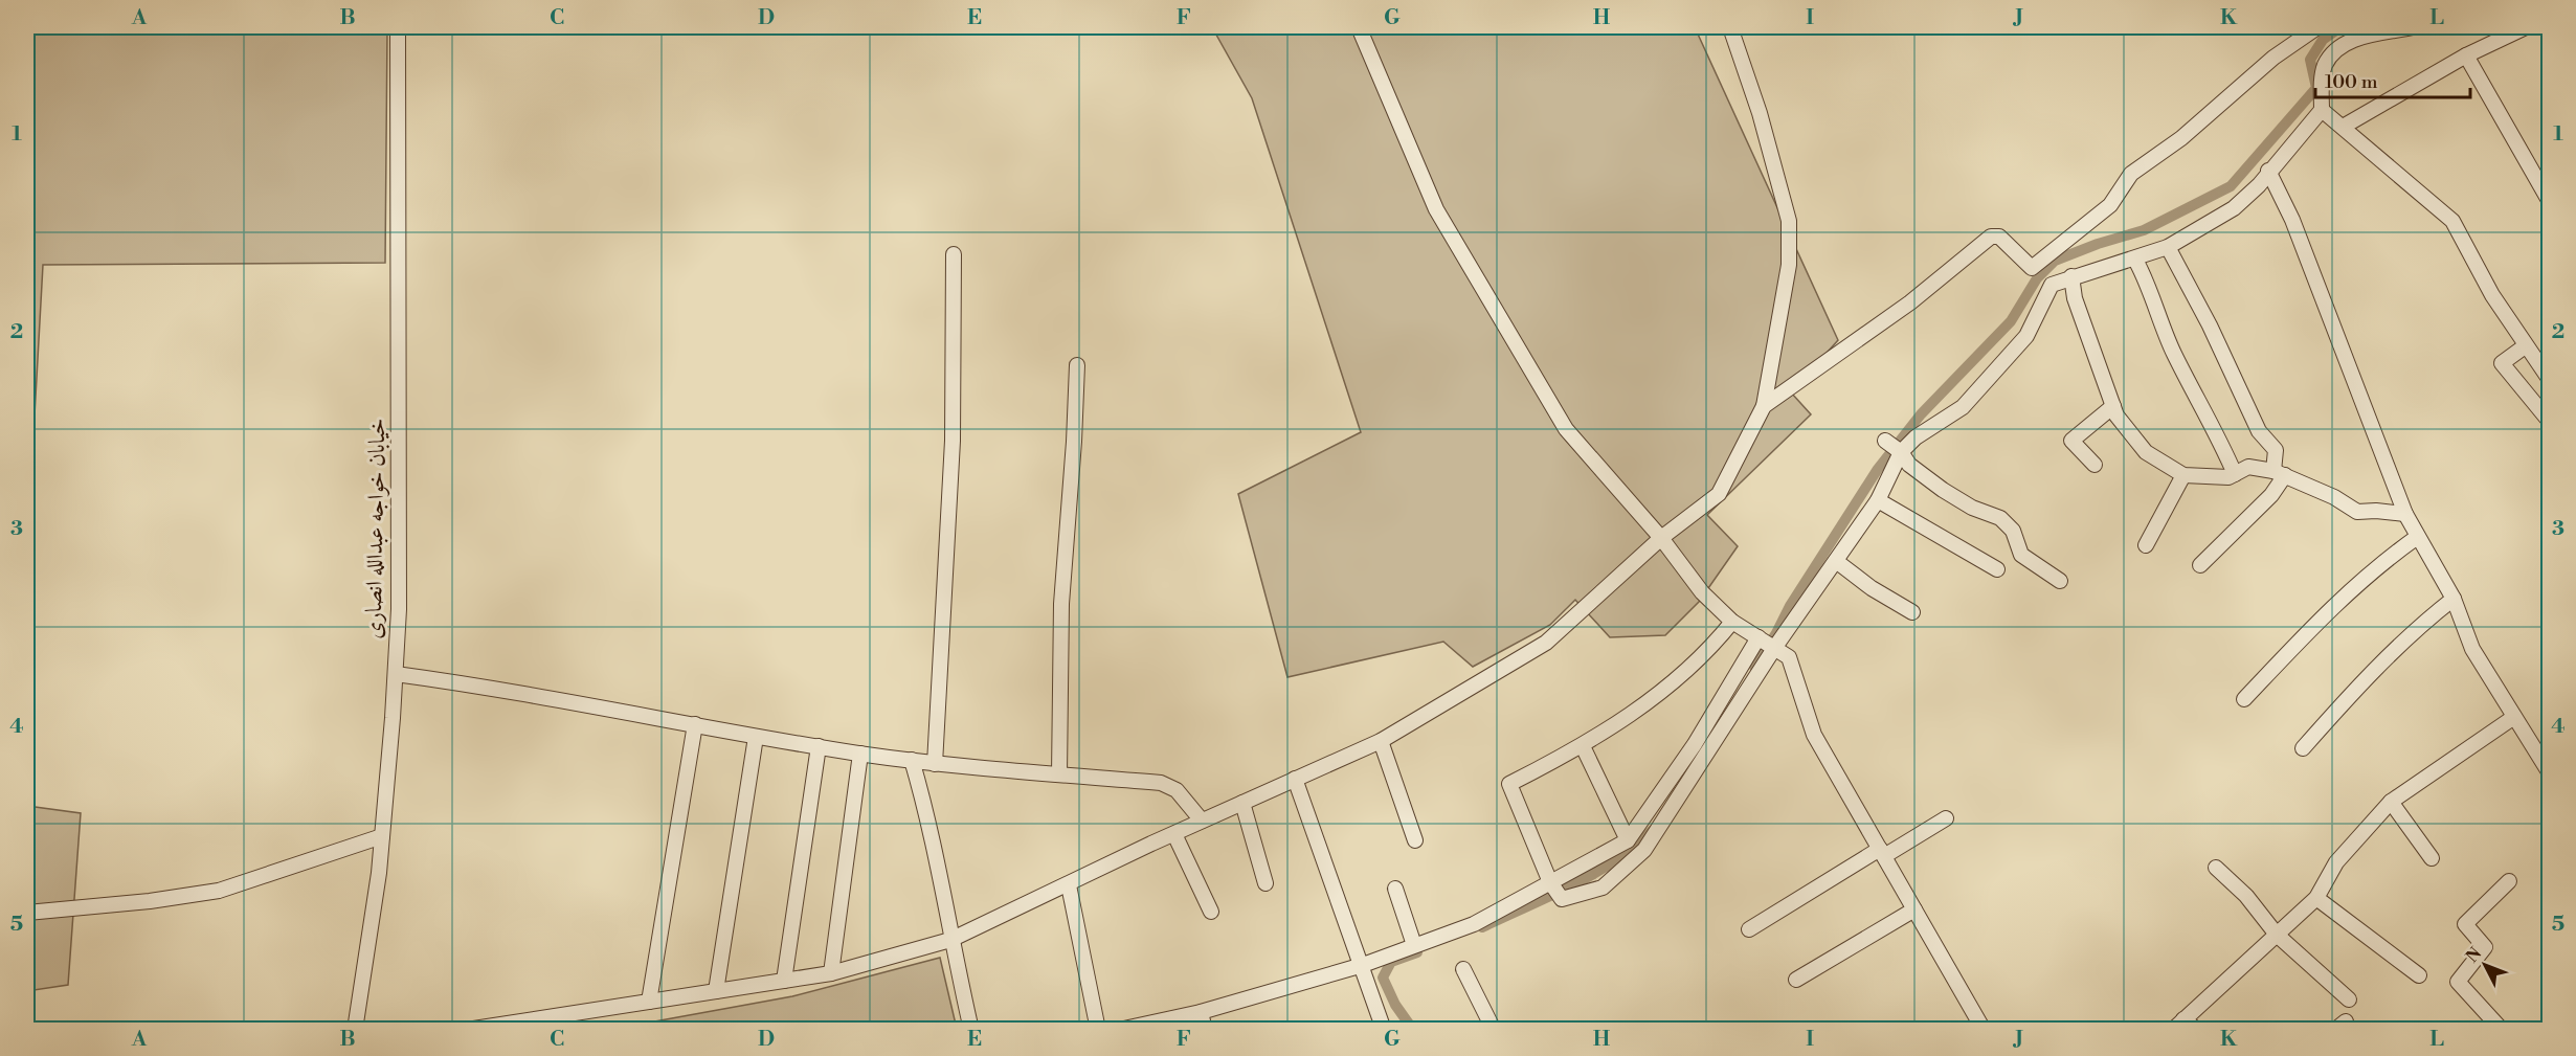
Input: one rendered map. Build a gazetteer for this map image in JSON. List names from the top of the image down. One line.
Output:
{"streets":{"street":["خیابان خواجه عبدالله انصاری"]},"scale_bar":"100 m","north":"top left","grid":{"columns":["A","B","C","D","E","F","G","H","I","J","K","L"],"rows":["1","2","3","4","5"]}}
